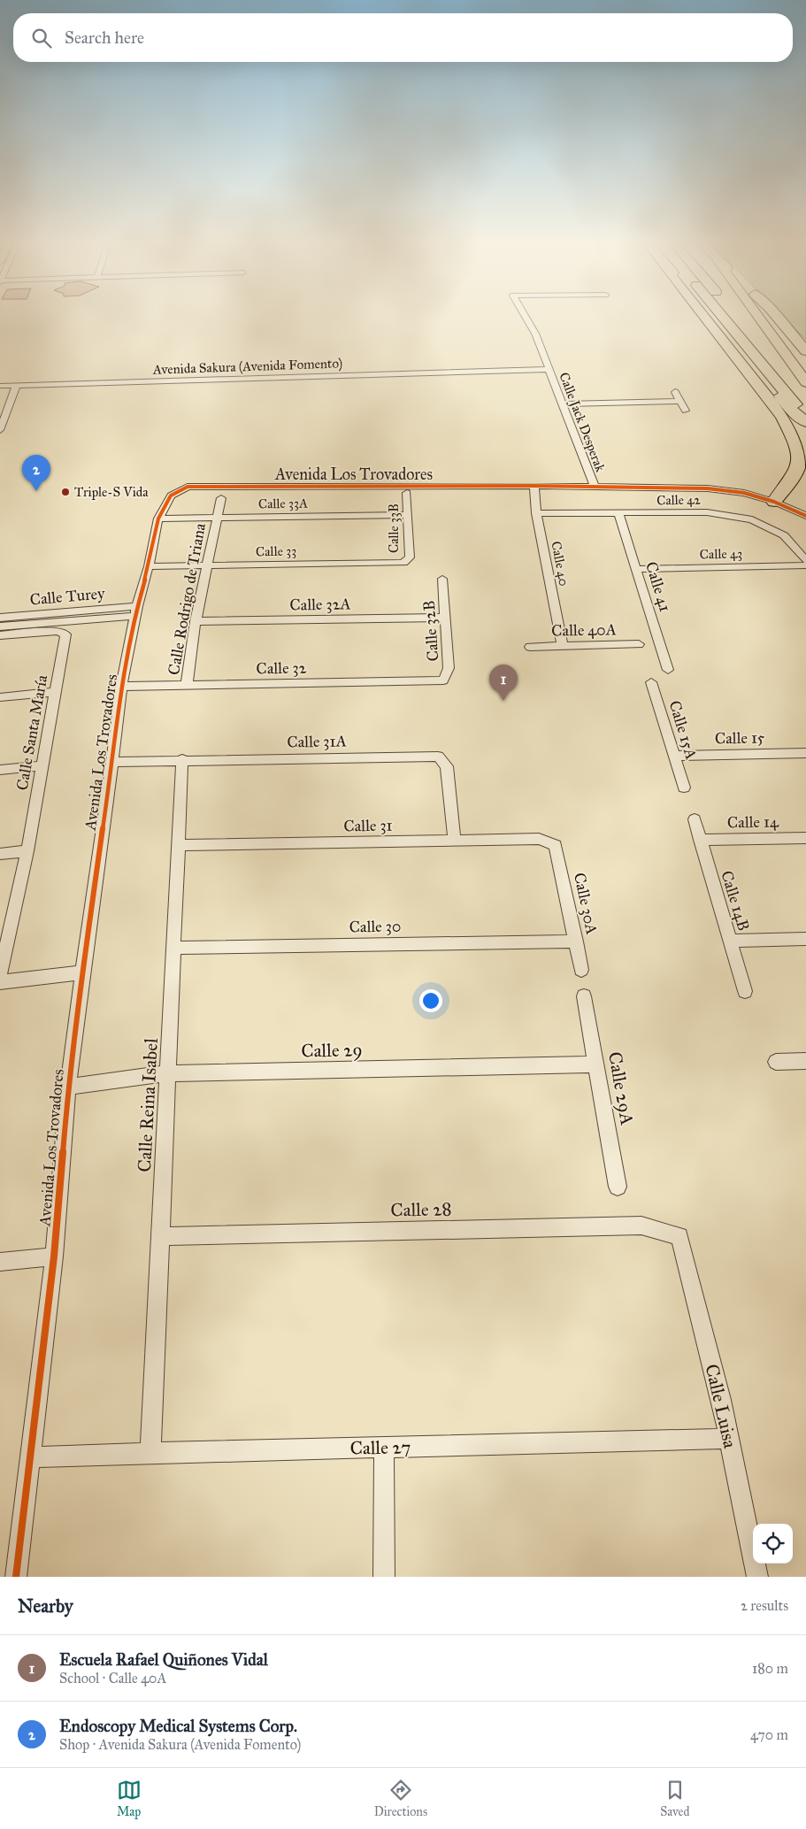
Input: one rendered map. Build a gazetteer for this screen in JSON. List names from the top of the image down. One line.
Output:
{"streets":{"street":["Avenida Sakura (Avenida Fomento)","Calle Jack Desperak","Avenida Los Trovadores","Calle 42","Calle 33A","Calle 33B","Calle 33","Calle 43","Calle 40","Calle 41","Calle Turey","Calle Rodrigo de Triana","Calle 32A","Calle 40A","Calle 32B","Calle 32","Calle 15A","Calle Santa María","Calle 15","Calle 31A","Calle 14","Calle 31","Calle 14B","Calle 30A","Calle 30","Calle 29","Calle 29A","Calle Reina Isabel","Calle 28","Calle Luisa","Calle 27"]},"crossings":[["Avenida Sakura (Avenida Fomento)","Calle Jack Desperak"],["Calle Jack Desperak","Avenida Los Trovadores"],["Avenida Los Trovadores","Calle 33A"],["Avenida Los Trovadores","Calle 33"],["Avenida Los Trovadores","Calle 40"],["Avenida Los Trovadores","Calle Turey"],["Avenida Los Trovadores","Calle 32"],["Avenida Los Trovadores","Calle 31A"],["Avenida Los Trovadores","Calle 29"],["Avenida Los Trovadores","Calle 27"],["Calle 42","Calle 40"],["Calle 42","Calle 41"],["Calle 33A","Calle 33B"],["Calle 33A","Calle Rodrigo de Triana"],["Calle 33B","Calle 33"],["Calle 33","Calle Rodrigo de Triana"],["Calle 43","Calle 41"],["Calle 40","Calle 40A"],["Calle Rodrigo de Triana","Calle 32A"],["Calle Rodrigo de Triana","Calle 32"],["Calle 32A","Calle 32B"],["Calle 32B","Calle 32"],["Calle 15A","Calle 15"],["Calle 31A","Calle 31"],["Calle 31A","Calle Reina Isabel"],["Calle 14","Calle 14B"],["Calle 31","Calle 30A"],["Calle 31","Calle Reina Isabel"],["Calle 30A","Calle 30"],["Calle 30","Calle Reina Isabel"],["Calle 29","Calle 29A"],["Calle 29","Calle Reina Isabel"],["Calle Reina Isabel","Calle 28"],["Calle Reina Isabel","Calle 27"],["Calle 28","Calle Luisa"],["Calle Luisa","Calle 27"]],"places":["Triple-S Vida"],"page":{"search":"Search here","pins":["2","1"],"heading":["Nearby","2 results"],"list":[{"mark":"1","name":"Escuela Rafael Quiñones Vidal","note":"School · Calle 40A","value":"180 m"},{"mark":"2","name":"Endoscopy Medical Systems Corp.","note":"Shop · Avenida Sakura (Avenida Fomento)","value":"470 m"}],"nav":["Map","Directions","Saved"]}}
